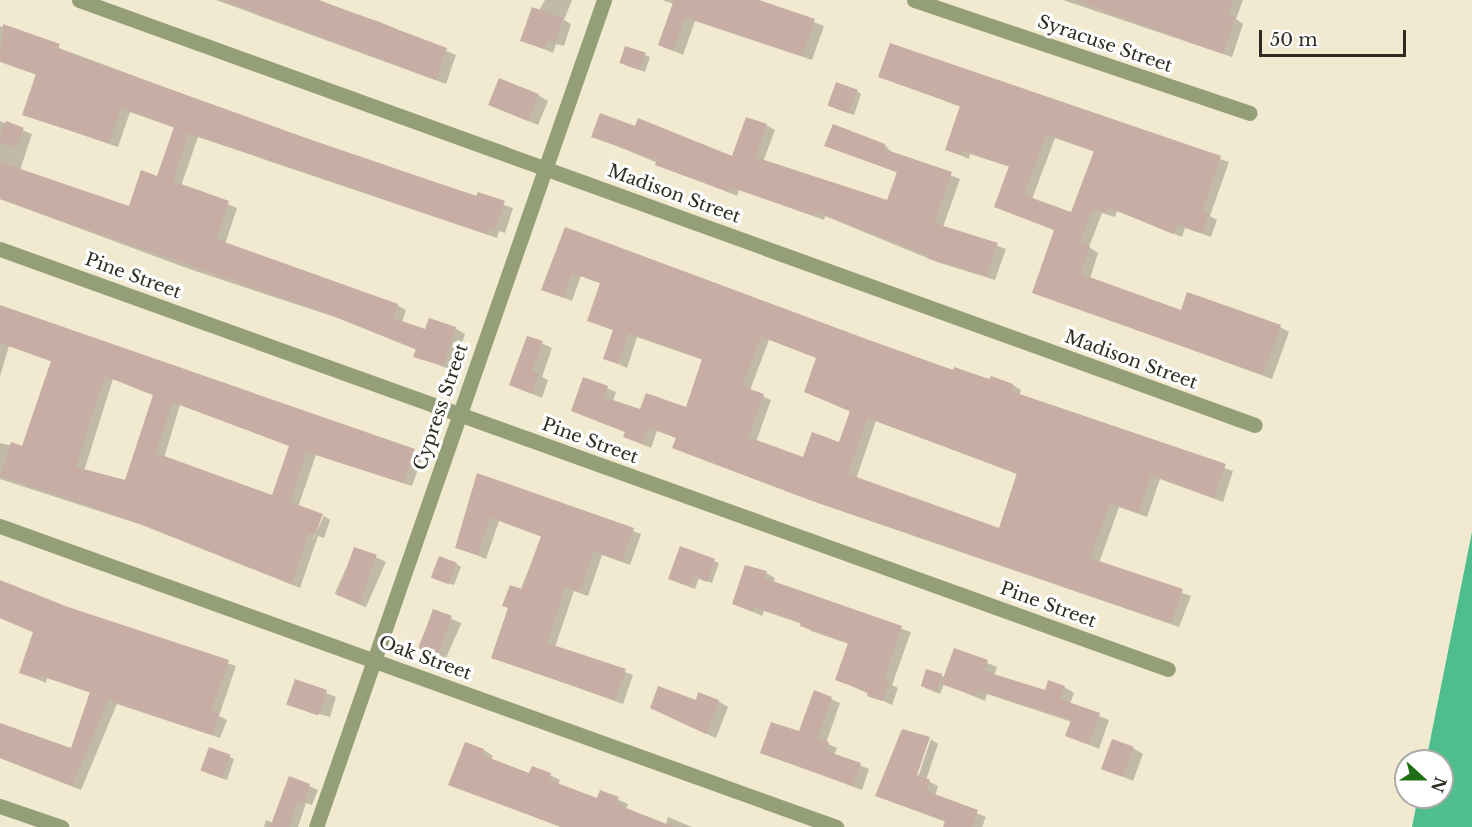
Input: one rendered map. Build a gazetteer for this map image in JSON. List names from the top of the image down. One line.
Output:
{"streets":{"street":["Syracuse Street","Madison Street","Pine Street","Cypress Street","Oak Street"]},"crossings":[["Madison Street","Cypress Street"],["Pine Street","Cypress Street"],["Cypress Street","Oak Street"]],"scale_bar":"50 m","north":"right"}
